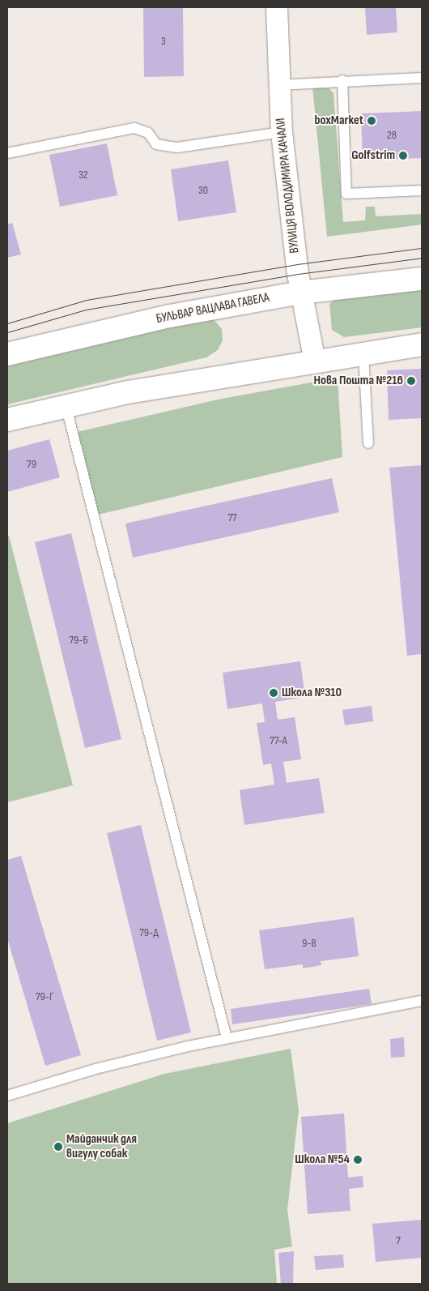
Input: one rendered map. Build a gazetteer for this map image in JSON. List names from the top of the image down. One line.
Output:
{"streets":{"main road":["БУЛЬВАР ВАЦЛАВА ГАВЕЛА"],"street":["ВУЛИЦЯ ВОЛОДИМИРА КАЧАЛИ"]},"crossings":[["ВУЛИЦЯ ВОЛОДИМИРА КАЧАЛИ","БУЛЬВАР ВАЦЛАВА ГАВЕЛА"]],"places":["boxMarket","Golfstrim","Нова Пошта №216","Школа №310","Майданчик для вигулу собак","Школа №54"],"house_numbers":["3","28","32","30","79","77","79-Б","77-А","79-Д","9-В","79-Г","7"]}
